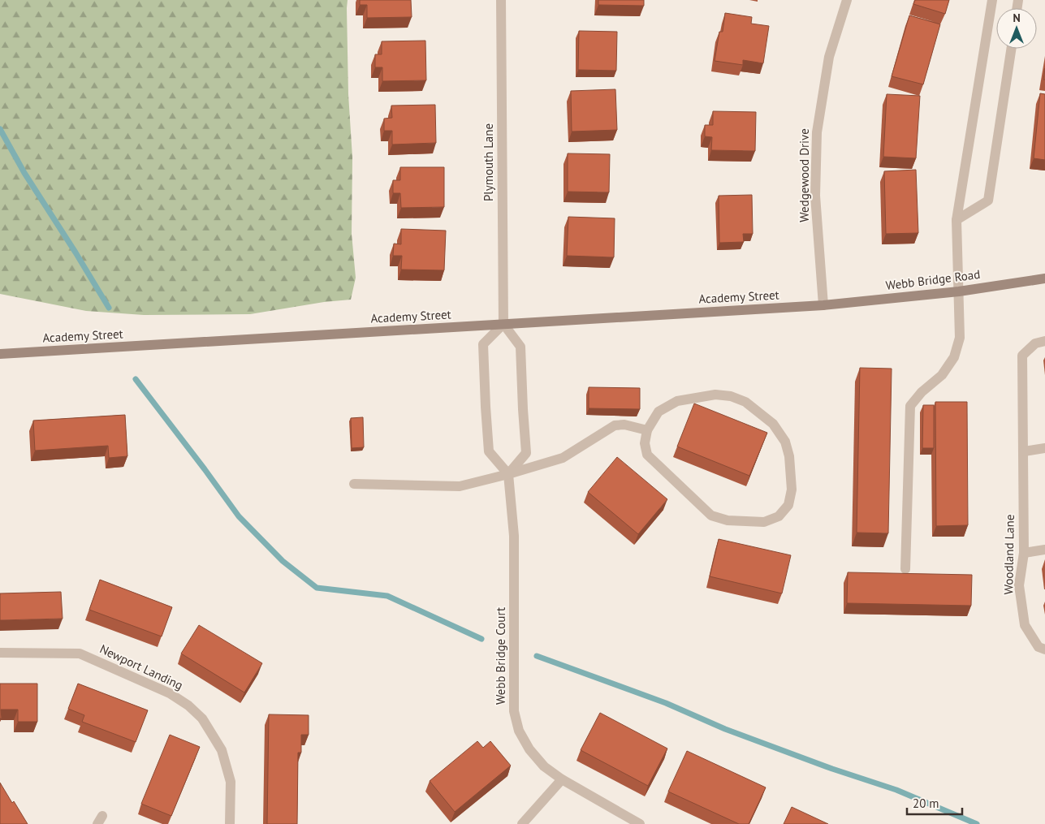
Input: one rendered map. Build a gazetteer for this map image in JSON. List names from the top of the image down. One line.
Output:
{"streets":{"street":["Plymouth Lane","Wedgewood Drive","Webb Bridge Road","Academy Street","Woodland Lane","Webb Bridge Court","Newport Landing"]},"crossings":[["Plymouth Lane","Academy Street"],["Wedgewood Drive","Webb Bridge Road"],["Wedgewood Drive","Academy Street"],["Webb Bridge Road","Academy Street"]],"scale_bar":"20 m","north":"top"}
